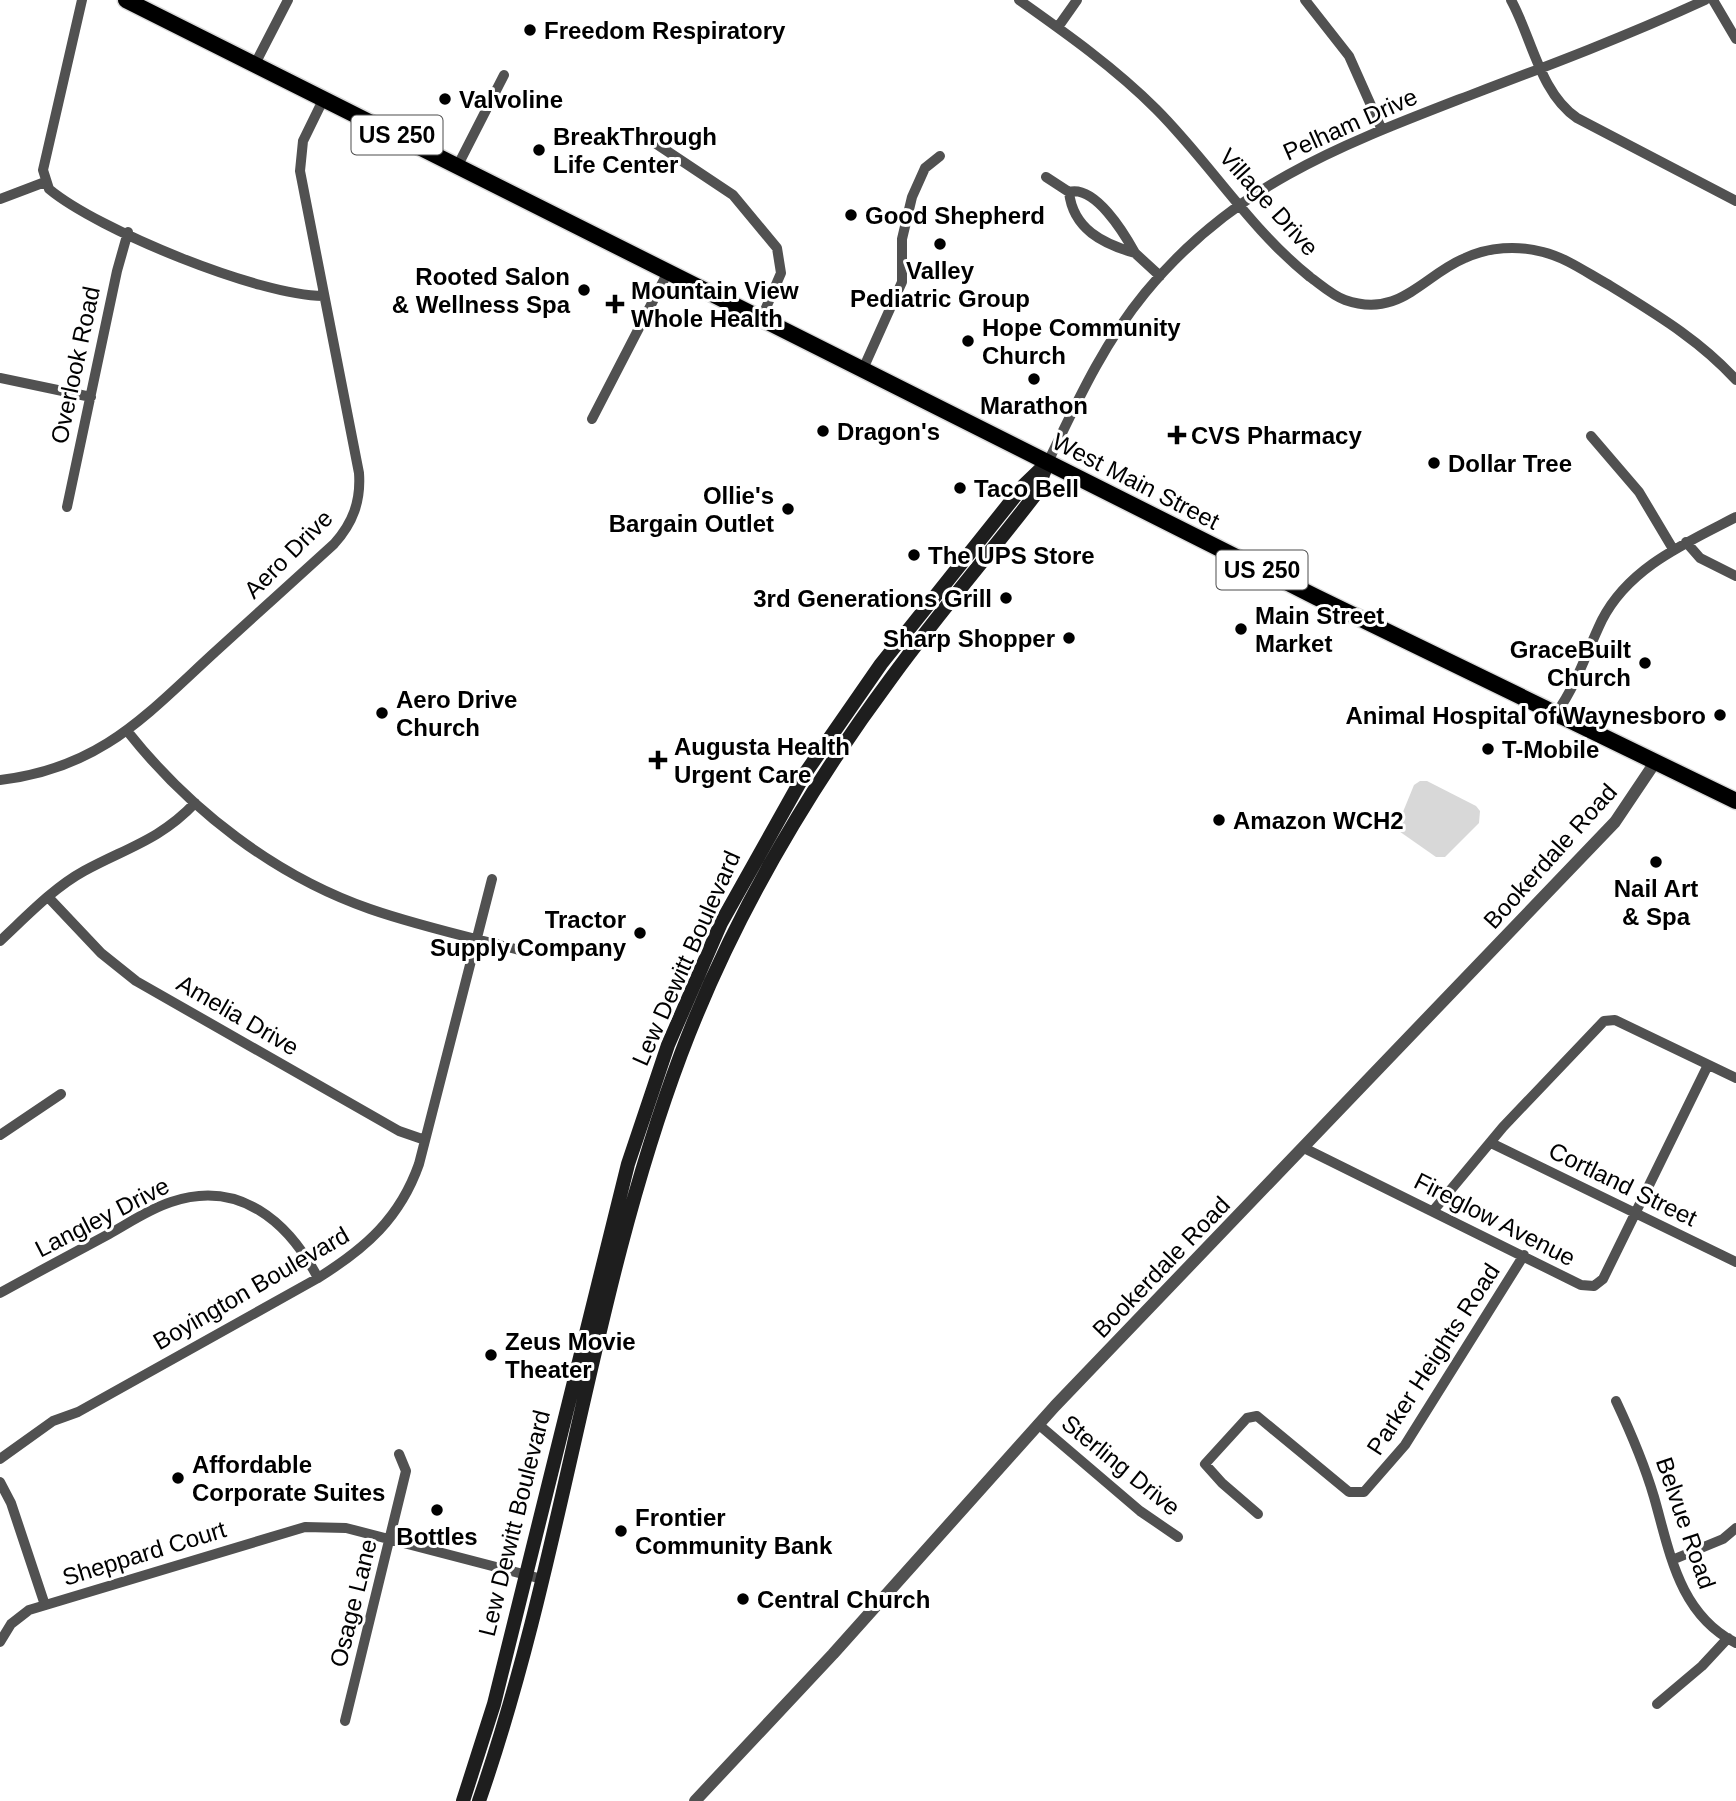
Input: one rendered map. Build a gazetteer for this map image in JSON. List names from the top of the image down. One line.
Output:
{"streets":{"main road":["US 250","West Main Street","Lew Dewitt Boulevard"],"street":["Pelham Drive","Village Drive","Overlook Road","Aero Drive","Bookerdale Road","Amelia Drive","Cortland Street","Langley Drive","Fireglow Avenue","Boyington Boulevard","Parker Heights Road","Sterling Drive","Belvue Road","Sheppard Court","Osage Lane"]},"crossings":[["Pelham Drive","Village Drive"],["Pelham Drive","West Main Street"],["Pelham Drive","Lew Dewitt Boulevard"],["US 250","West Main Street"],["US 250","Aero Drive"],["West Main Street","Bookerdale Road"],["West Main Street","Lew Dewitt Boulevard"],["Bookerdale Road","Fireglow Avenue"],["Bookerdale Road","Sterling Drive"],["Lew Dewitt Boulevard","Sheppard Court"],["Amelia Drive","Boyington Boulevard"],["Cortland Street","Fireglow Avenue"],["Langley Drive","Boyington Boulevard"],["Fireglow Avenue","Parker Heights Road"],["Sheppard Court","Osage Lane"]],"places":{"other":["Freedom Respiratory","Valvoline","BreakThrough Life Center","Good Shepherd","Valley Pediatric Group","Rooted Salon & Wellness Spa","Hope Community Church","Marathon","Dragon's","Dollar Tree","Taco Bell","Ollie's Bargain Outlet","The UPS Store","3rd Generations Grill","Main Street Market","Sharp Shopper","GraceBuilt Church","Aero Drive Church","Animal Hospital of Waynesboro","T-Mobile","Amazon WCH2","Nail Art & Spa","Tractor Supply Company","Zeus Movie Theater","Affordable Corporate Suites","Bottles","Frontier Community Bank","Central Church"],"health":["Mountain View Whole Health","CVS Pharmacy","Augusta Health Urgent Care"]}}
